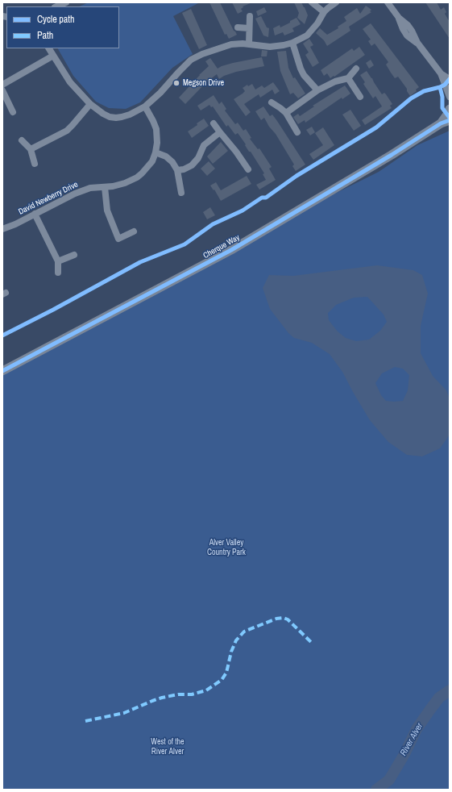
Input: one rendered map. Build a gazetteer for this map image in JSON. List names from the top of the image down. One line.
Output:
{"streets":{"street":["David Newberry Drive","Cherque Way"]},"water":["River Alver"],"parks":["Alver Valley Country Park","West of the River Alver"],"places":["Megson Drive"],"legend":["Cycle path","Path"]}
